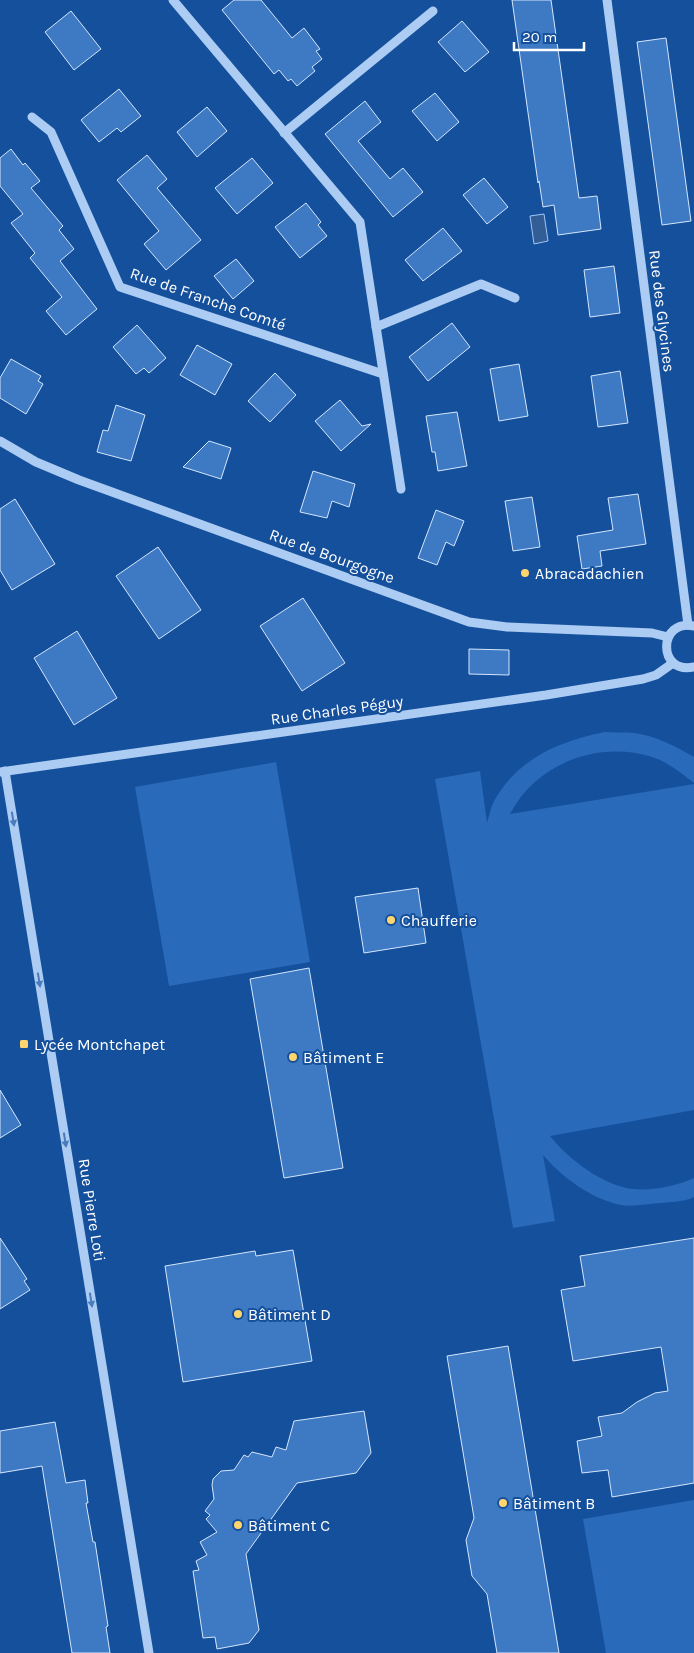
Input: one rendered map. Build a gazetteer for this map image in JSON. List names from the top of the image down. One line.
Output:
{"streets":{"street":["Rue de Franche Comté","Rue des Glycines","Rue de Bourgogne","Rue Charles Péguy","Rue Pierre Loti"]},"crossings":[["Rue Charles Péguy","Rue Pierre Loti"]],"one_way":["Rue Pierre Loti"],"places":{"other":["Abracadachien","Chaufferie","Bâtiment E","Bâtiment D","Bâtiment B","Bâtiment C"],"transit":["Lycée Montchapet"]},"scale_bar":"20 m"}
